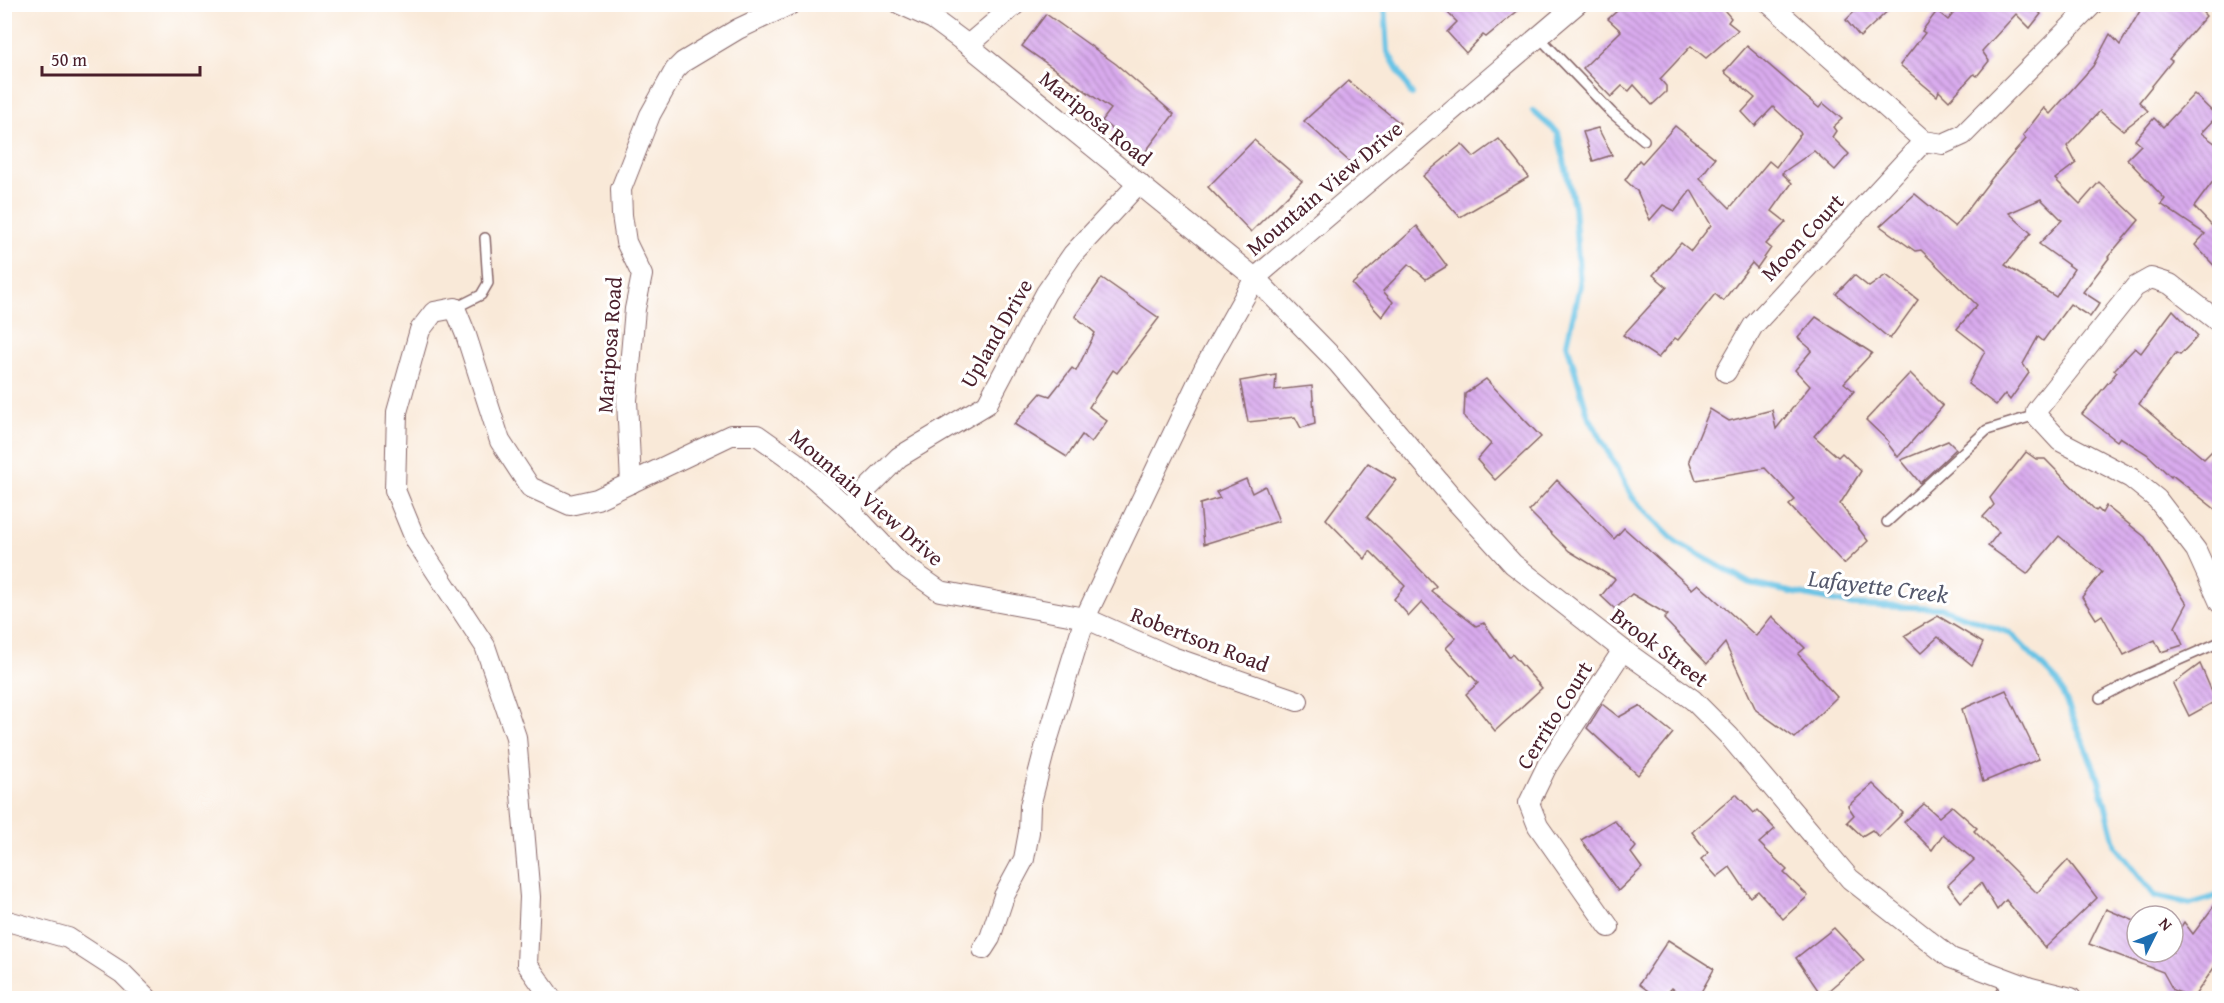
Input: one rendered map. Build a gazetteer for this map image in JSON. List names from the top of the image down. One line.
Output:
{"streets":{"street":["Mariposa Road","Mountain View Drive","Moon Court","Upland Drive","Robertson Road","Brook Street","Cerrito Court"]},"crossings":[["Mariposa Road","Mountain View Drive"],["Mariposa Road","Upland Drive"],["Mariposa Road","Brook Street"],["Mountain View Drive","Upland Drive"],["Mountain View Drive","Robertson Road"],["Mountain View Drive","Brook Street"],["Brook Street","Cerrito Court"]],"water":["Lafayette Creek"],"scale_bar":"50 m","north":"top right"}
